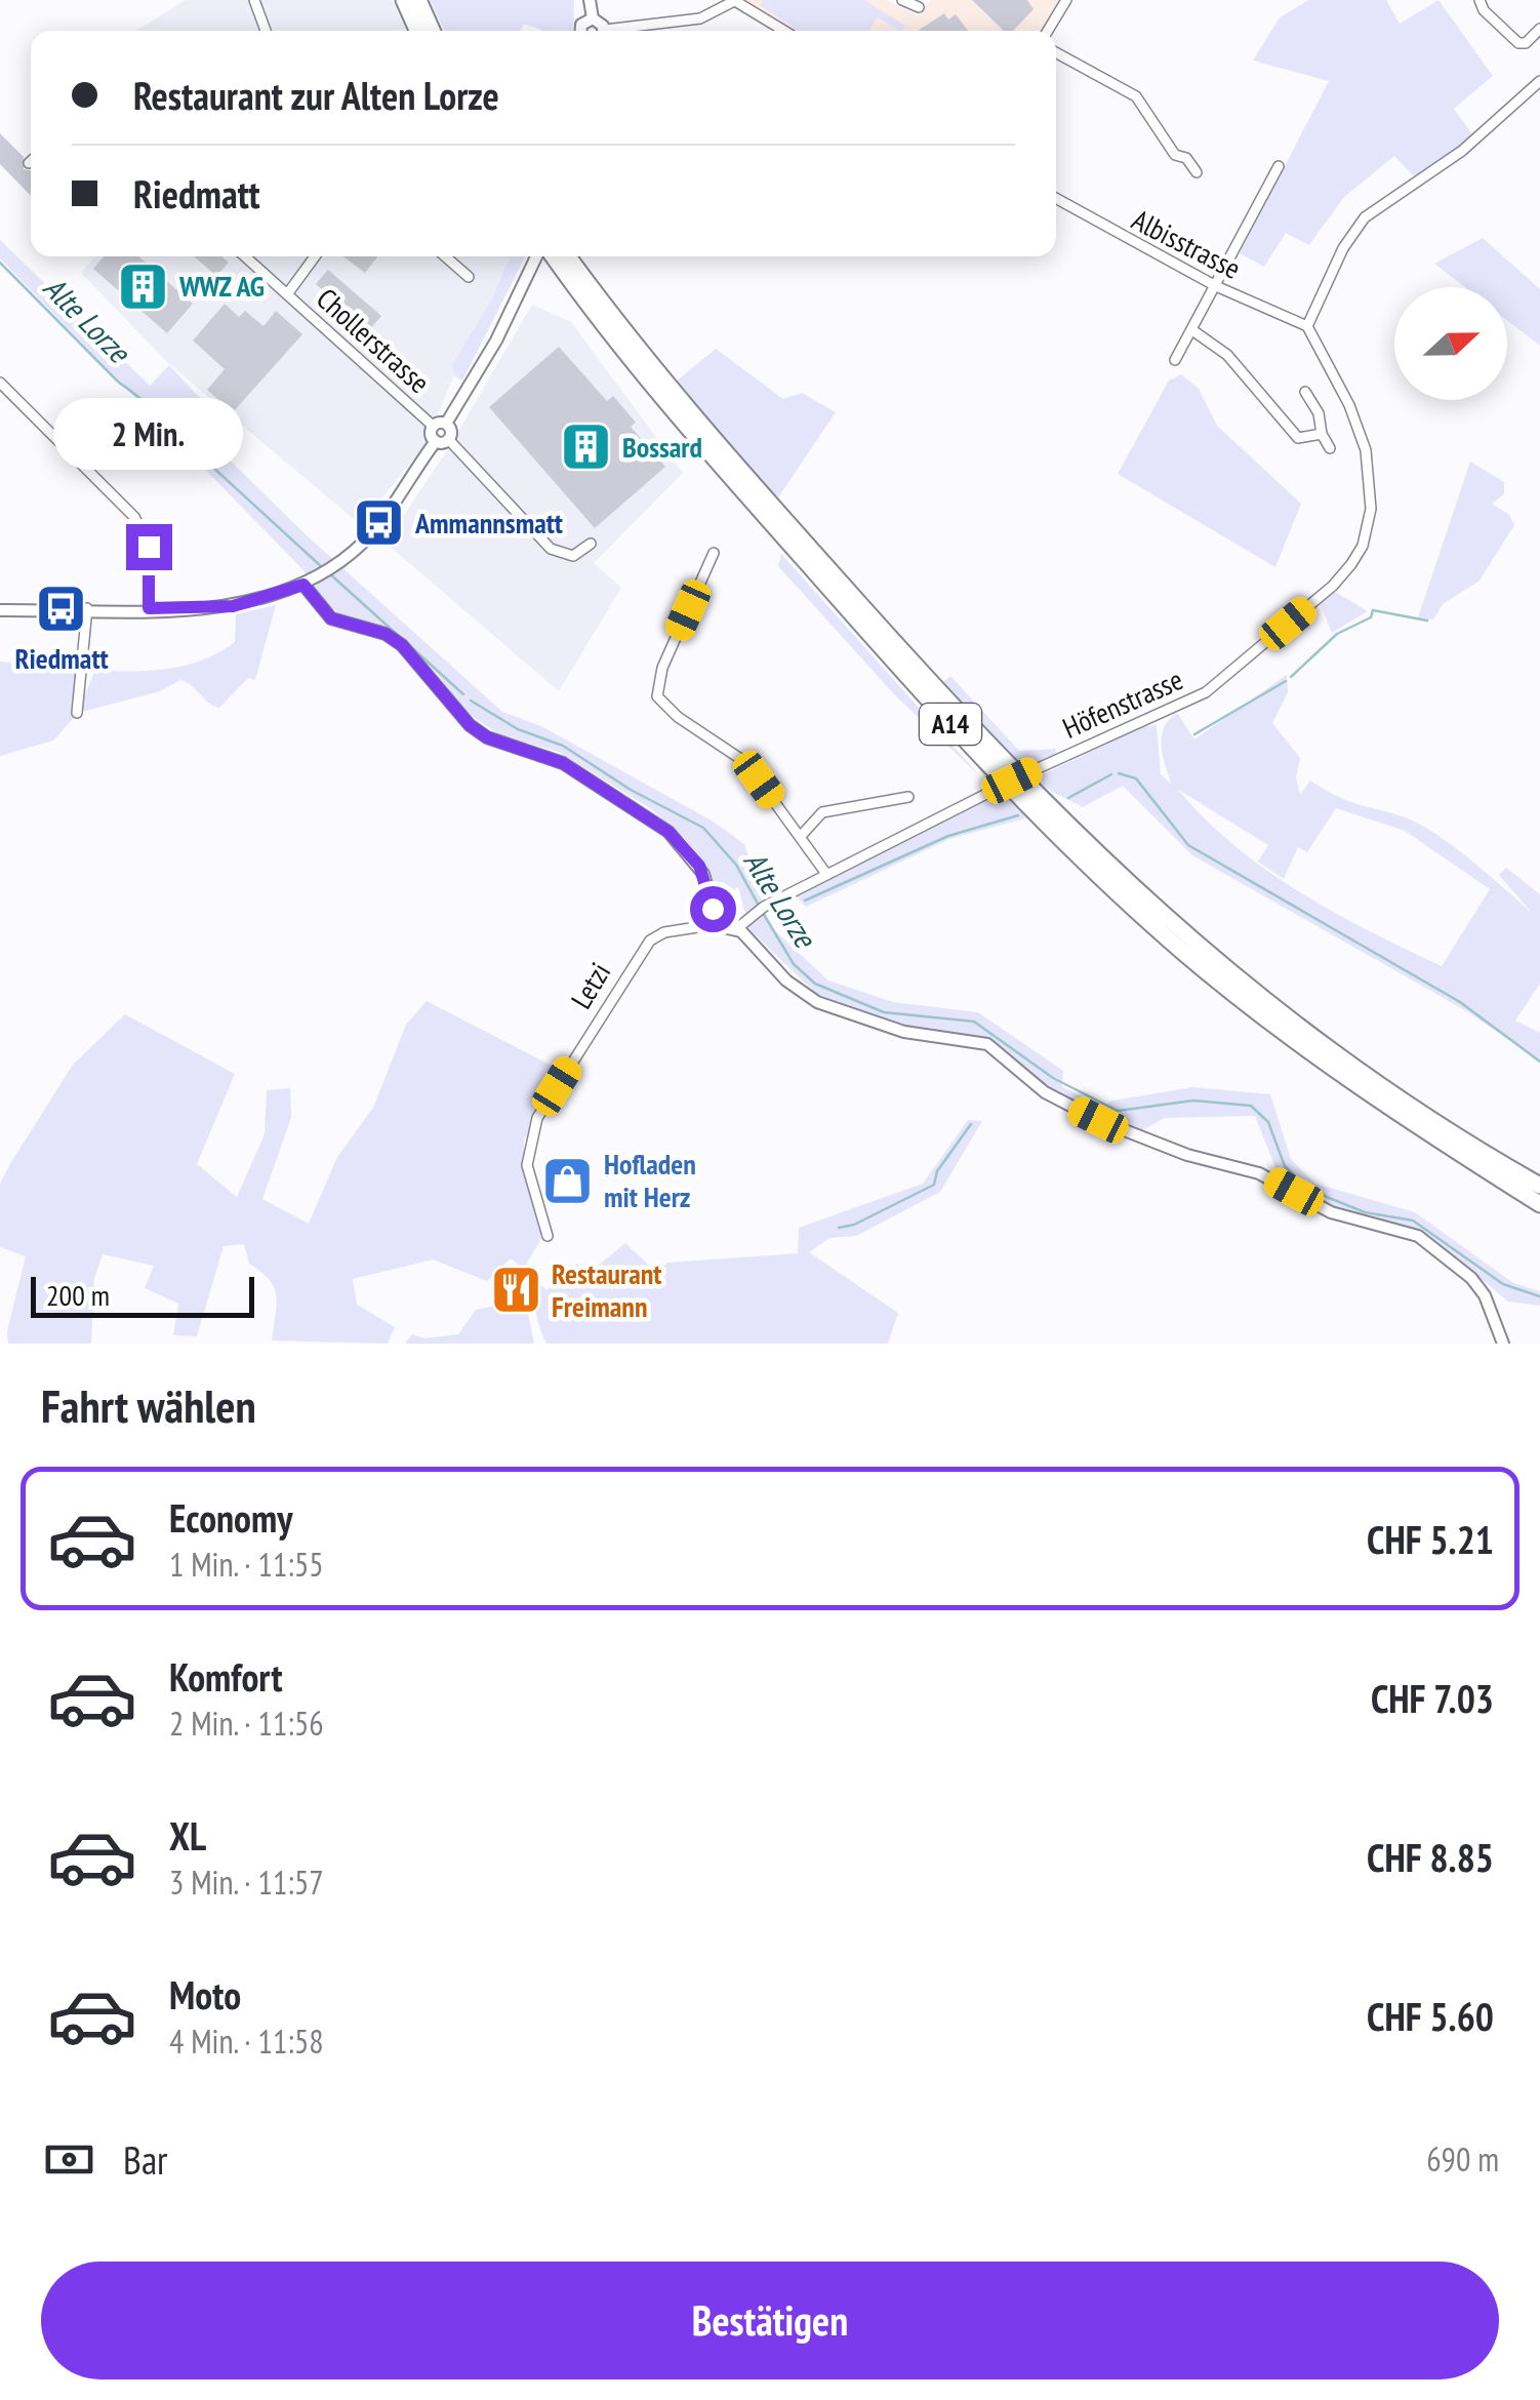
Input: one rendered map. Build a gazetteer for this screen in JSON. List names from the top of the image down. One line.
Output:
{"streets":{"highway":["A14"],"street":["Albisstrasse","Chollerstrasse","Höfenstrasse","Letzi"]},"crossings":[["Albisstrasse","Höfenstrasse"]],"water":["Alte Lorze"],"places":{"building":["WWZ AG","Bossard"],"bus stop":["Ammannsmatt","Riedmatt"],"shop":["Hofladen mit Herz"],"restaurant":["Restaurant Freimann"]},"scale_bar":"200 m","north":"right","page":{"banner":["Restaurant zur Alten Lorze","Riedmatt"],"bubble":"2 Min.","scale":"200 m","heading":"Fahrt wählen","list":[{"name":"Economy","note":"1 Min. · 11:55","value":"CHF 5.21"},{"name":"Komfort","note":"2 Min. · 11:56","value":"CHF 7.03"},{"name":"XL","note":"3 Min. · 11:57","value":"CHF 8.85"},{"name":"Moto","note":"4 Min. · 11:58","value":"CHF 5.60"}],"pay":["Bar","690 m"],"buttons":"Bestätigen"}}
